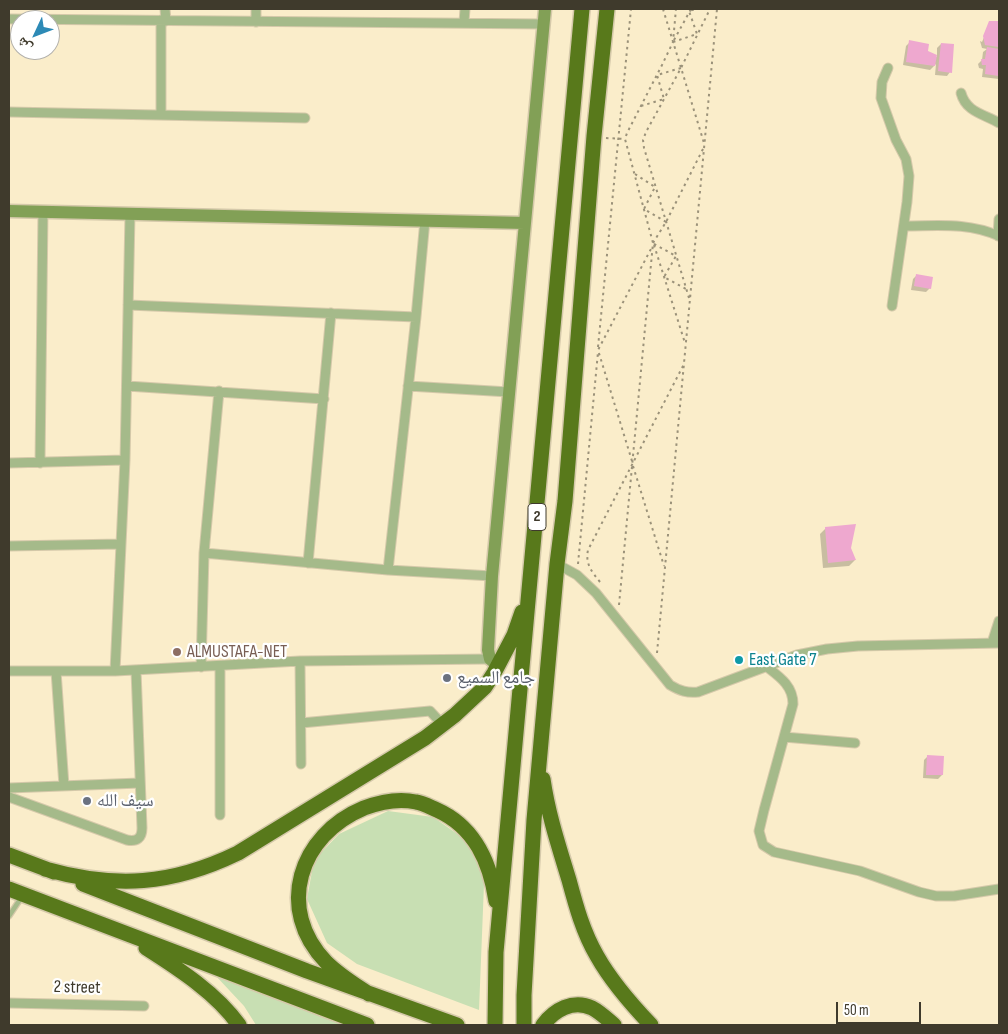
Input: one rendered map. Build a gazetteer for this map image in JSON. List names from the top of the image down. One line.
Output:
{"streets":{"highway":["2"],"street":["2 street"]},"places":["ALMUSTAFA-NET","East Gate 7","جامع السميع","سيف الله"],"scale_bar":"50 m","north":"bottom left"}
